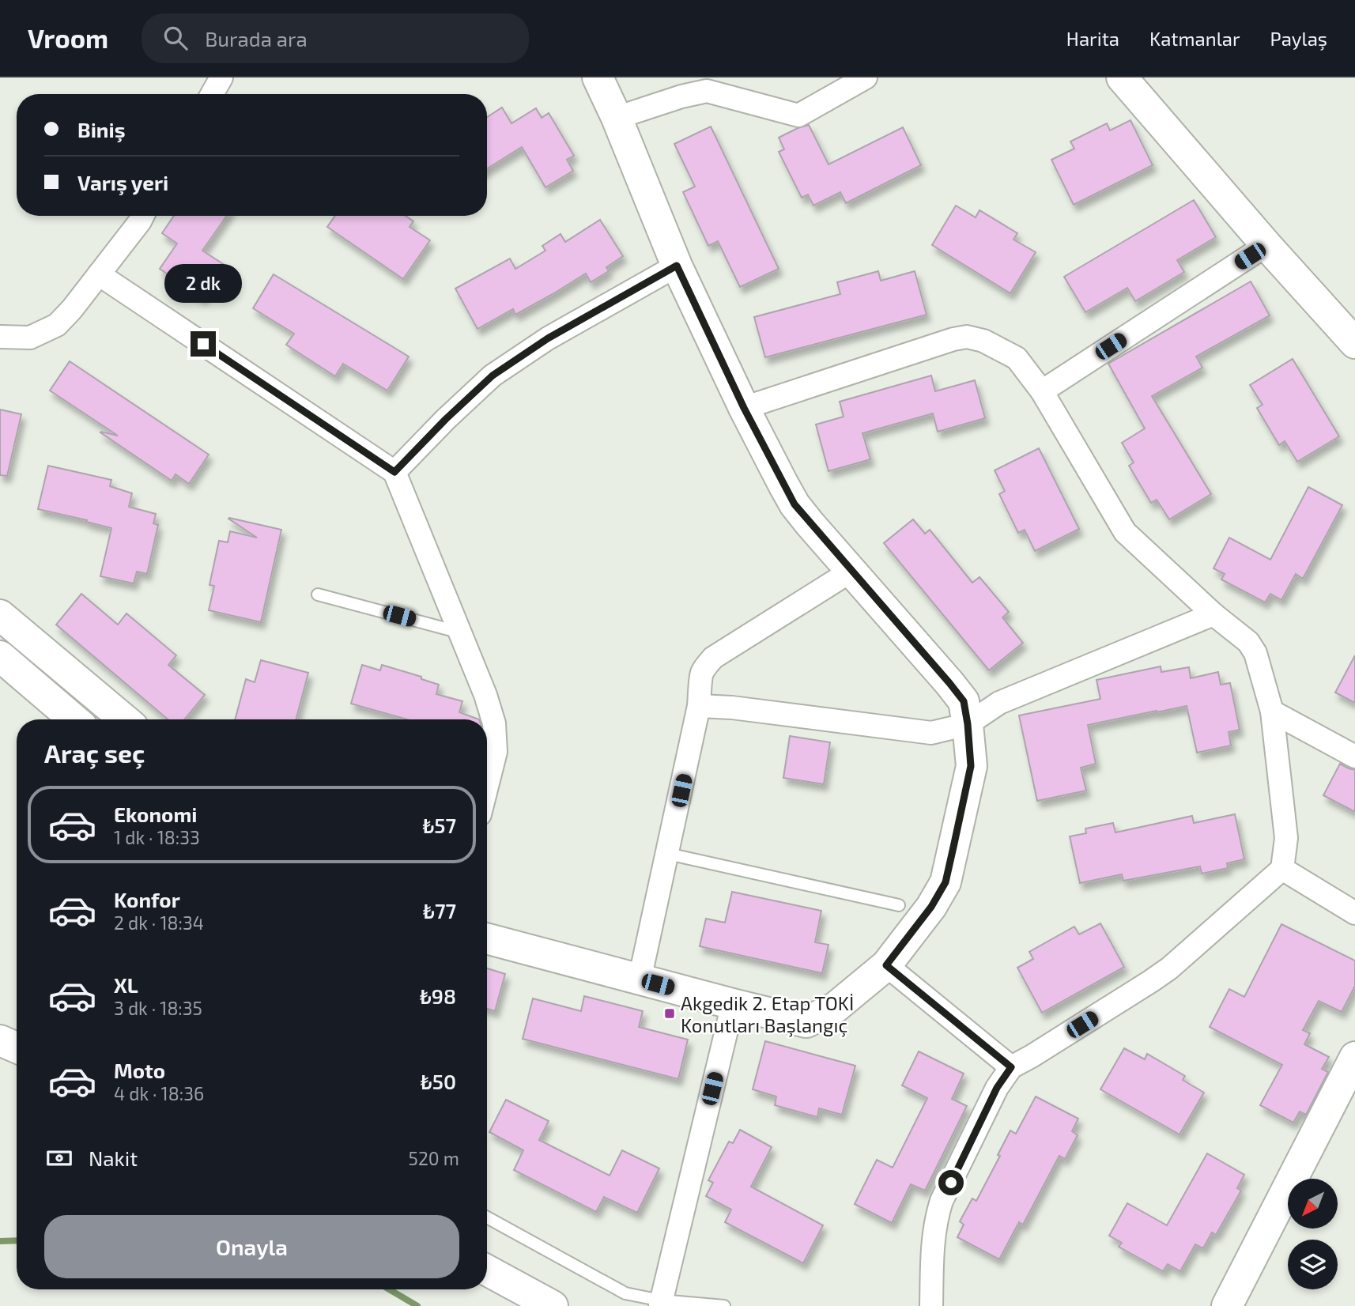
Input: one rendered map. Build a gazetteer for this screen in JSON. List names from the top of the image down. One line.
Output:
{"places":{"transit":["Akgedik 2. Etap TOKİ Konutları Başlangıç"]},"north":"bottom left","page":{"header":"Vroom","search":"Burada ara","nav":["Harita","Katmanlar","Paylaş"],"banner":["Biniş","Varış yeri"],"bubble":"2 dk","heading":"Araç seç","list":[{"name":"Ekonomi","note":"1 dk · 18:33","value":"₺57"},{"name":"Konfor","note":"2 dk · 18:34","value":"₺77"},{"name":"XL","note":"3 dk · 18:35","value":"₺98"},{"name":"Moto","note":"4 dk · 18:36","value":"₺50"}],"pay":["Nakit","520 m"],"buttons":"Onayla"}}
